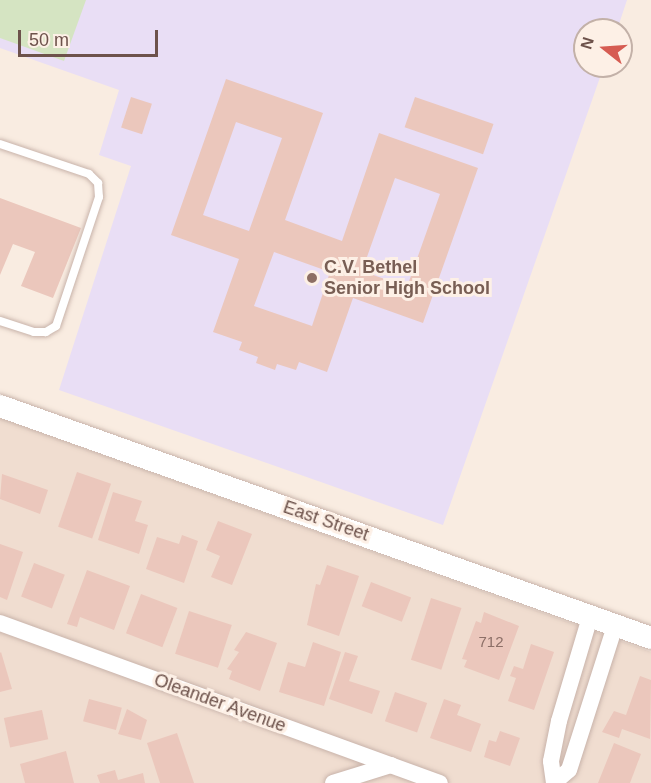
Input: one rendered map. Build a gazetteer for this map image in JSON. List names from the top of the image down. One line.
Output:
{"streets":{"main road":["East Street"],"street":["Oleander Avenue"]},"places":["C.V. Bethel Senior High School"],"house_numbers":["712"],"scale_bar":"50 m","north":"left"}
